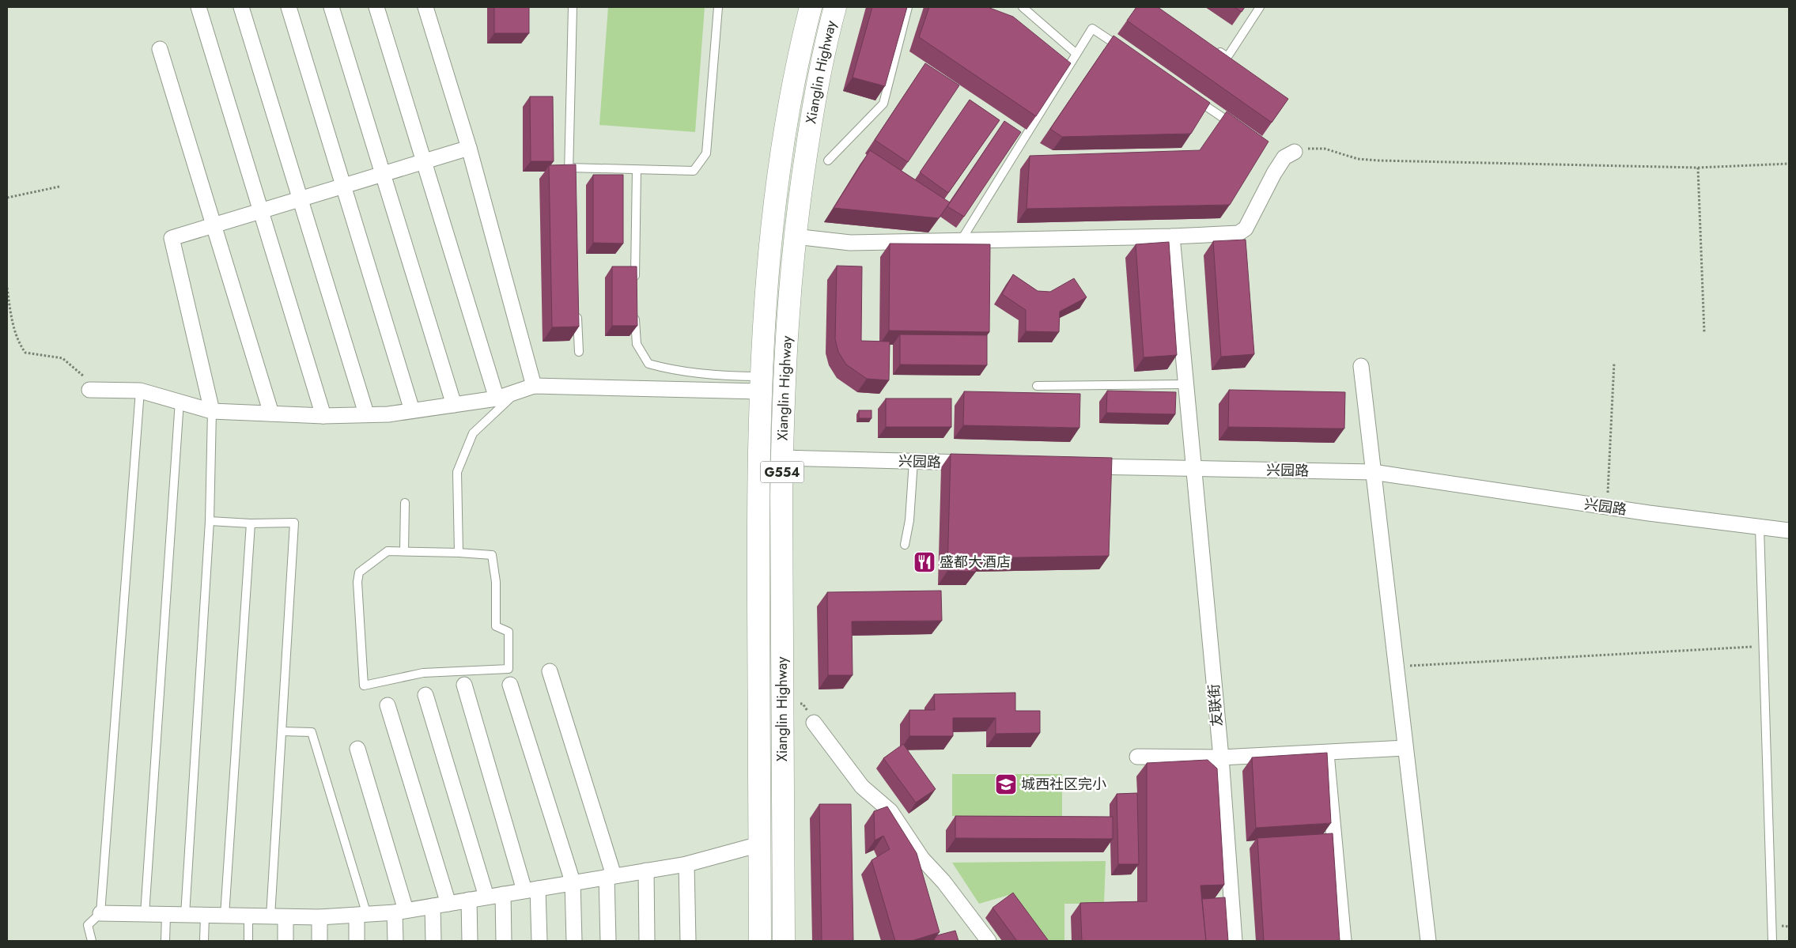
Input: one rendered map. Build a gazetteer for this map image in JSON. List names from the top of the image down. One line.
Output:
{"streets":{"highway":["Xianglin Highway","G554"],"street":["兴园路","友联街"]},"crossings":[["Xianglin Highway","兴园路"],["兴园路","友联街"]],"places":{"restaurant":["盛都大酒店"],"school or university":["城西社区完小"]}}
